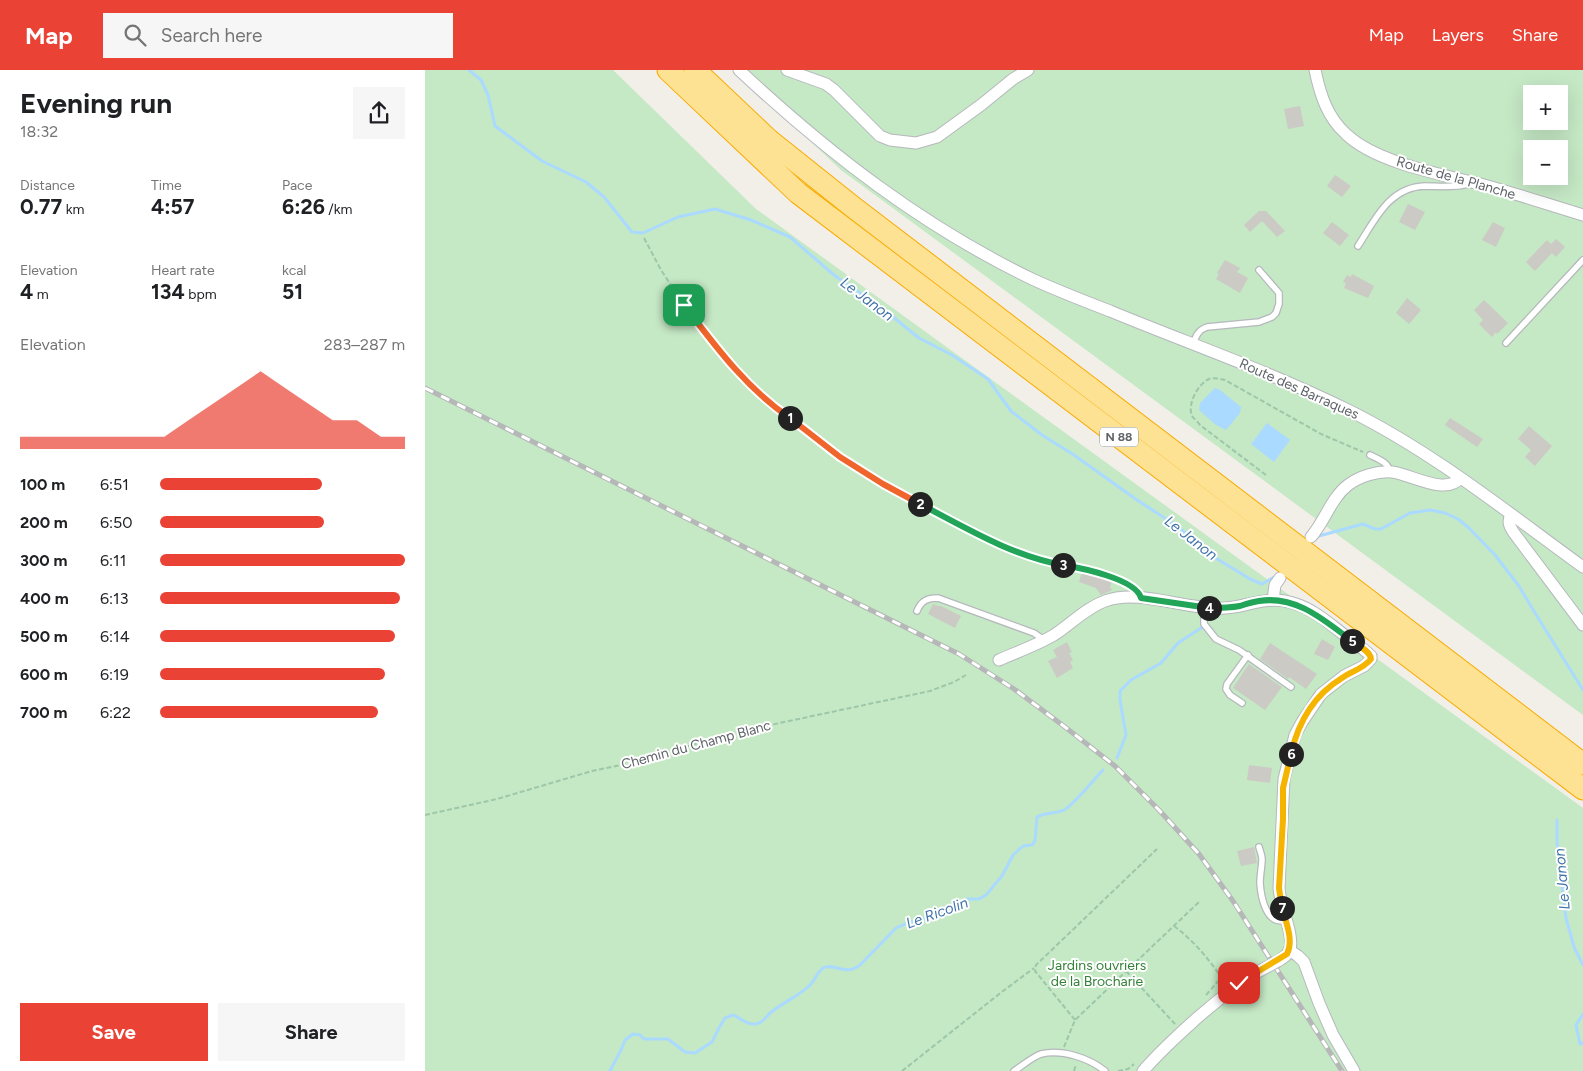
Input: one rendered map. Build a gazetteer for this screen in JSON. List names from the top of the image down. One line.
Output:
{"streets":{"highway":["N 88"],"street":["Route de la Planche","Route des Barraques"],"path":["Chemin du Champ Blanc"]},"water":["Le Janon","Le Ricolin"],"parks":["Jardins ouvriers de la Brocharie"],"page":{"header":"Map","search":"Search here","nav":["Map","Layers","Share"],"heading":["Evening run","18:32"],"map_buttons":["+","−"],"stats":[["Distance","0.77 km"],["Time","4:57"],["Pace","6:26 /km"],["Elevation","4 m"],["Heart rate","134 bpm"],["kcal","51"]],"chart":["Elevation","283–287 m"],"pins":["1","2","3","4","5","6","7"],"list":[{"name":"100 m","note":"6:51"},{"name":"200 m","note":"6:50"},{"name":"300 m","note":"6:11"},{"name":"400 m","note":"6:13"},{"name":"500 m","note":"6:14"},{"name":"600 m","note":"6:19"},{"name":"700 m","note":"6:22"}],"buttons":["Save","Share"]}}
